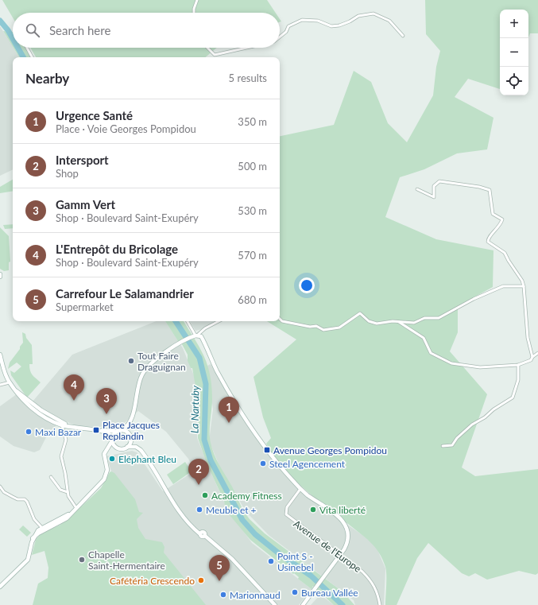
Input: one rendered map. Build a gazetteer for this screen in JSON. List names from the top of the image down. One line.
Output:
{"streets":{"street":["Avenue de l'Europe"]},"water":["La Nartuby"],"places":{"other":["Tout Faire Draguignan","Maxi Bazar","Eléphant Bleu","Steel Agencement","Academy Fitness","Meuble et +","Vita liberté","Chapelle Saint-Hermentaire","Point S - Usinebel","Cafétéria Crescendo","Bureau Vallée","Marionnaud"],"transit":["Place Jacques Replandin","Avenue Georges Pompidou"]},"page":{"map_buttons":["+","−"],"search":"Search here","heading":["Nearby","5 results"],"list":[{"mark":"1","name":"Urgence Santé","note":"Place · Voie Georges Pompidou","value":"350 m"},{"mark":"2","name":"Intersport","note":"Shop","value":"500 m"},{"mark":"3","name":"Gamm Vert","note":"Shop · Boulevard Saint-Exupéry","value":"530 m"},{"mark":"4","name":"L'Entrepôt du Bricolage","note":"Shop · Boulevard Saint-Exupéry","value":"570 m"},{"mark":"5","name":"Carrefour Le Salamandrier","note":"Supermarket","value":"680 m"}],"pins":["4","3","1","2","5"]}}
